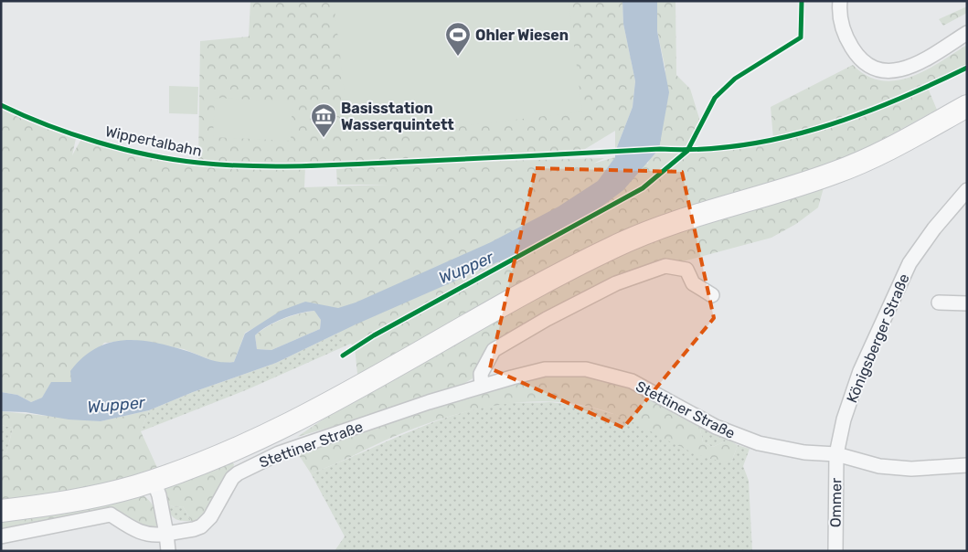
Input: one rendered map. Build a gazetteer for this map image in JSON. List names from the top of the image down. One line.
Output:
{"streets":{"street":["Königsberger Straße","Stettiner Straße","Ommer"],"cycle path":["Wippertalbahn"]},"crossings":[["Königsberger Straße","Stettiner Straße"],["Königsberger Straße","Ommer"],["Stettiner Straße","Ommer"]],"water":["Wupper"],"places":{"sports":["Ohler Wiesen"],"museum":["Basisstation Wasserquintett"]}}
